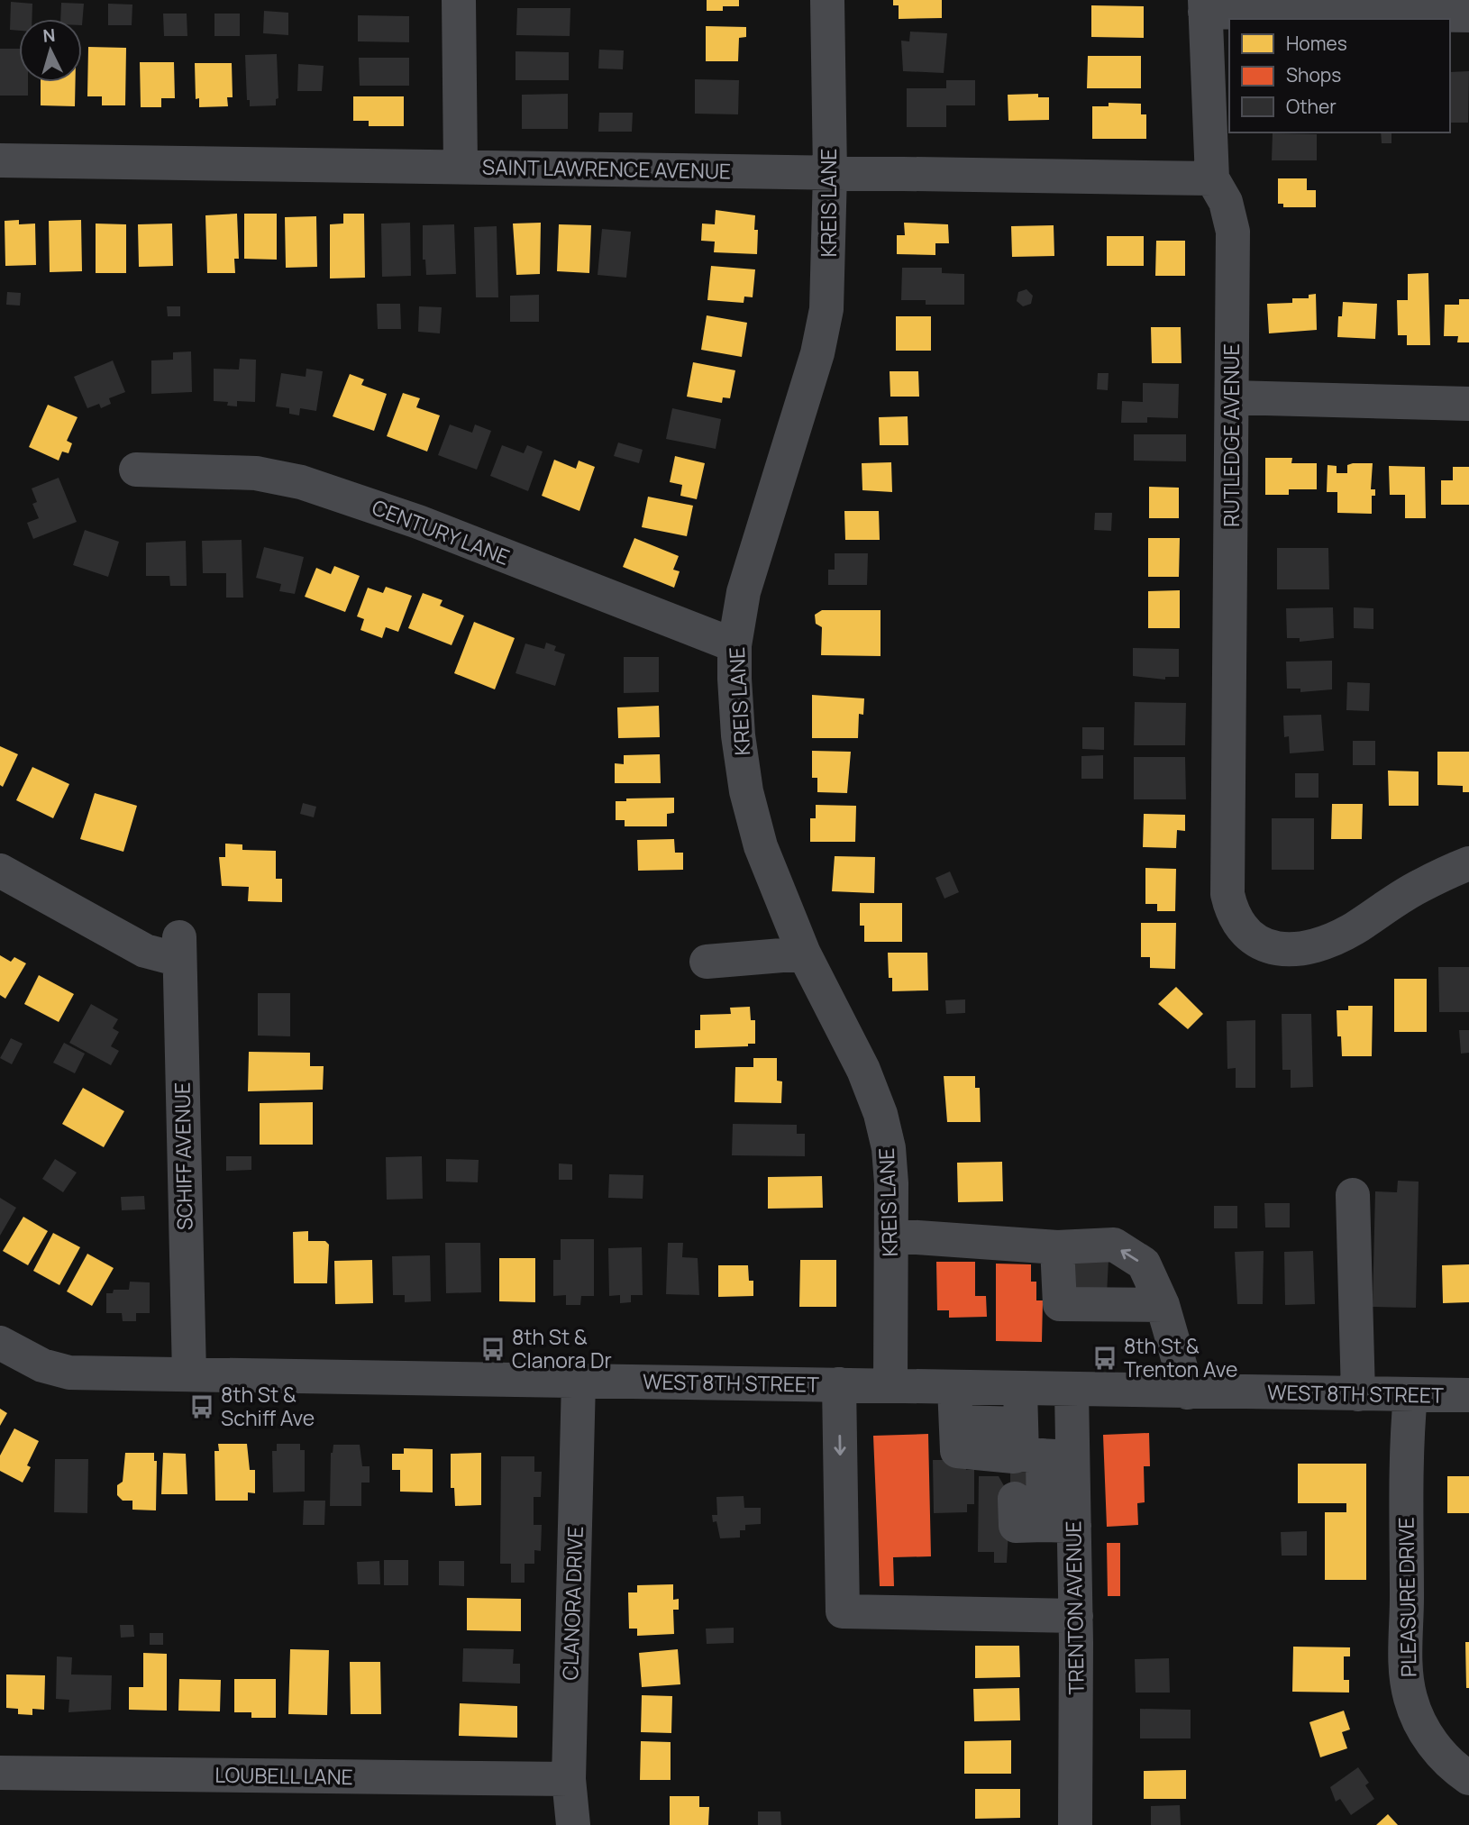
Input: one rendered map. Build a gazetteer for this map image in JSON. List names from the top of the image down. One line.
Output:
{"streets":{"street":["SAINT LAWRENCE AVENUE","KREIS LANE","RUTLEDGE AVENUE","CENTURY LANE","SCHIFF AVENUE","WEST 8TH STREET","PLEASURE DRIVE","CLANORA DRIVE","TRENTON AVENUE","LOUBELL LANE"]},"crossings":[["SAINT LAWRENCE AVENUE","KREIS LANE"],["SAINT LAWRENCE AVENUE","RUTLEDGE AVENUE"],["KREIS LANE","CENTURY LANE"],["KREIS LANE","WEST 8TH STREET"],["SCHIFF AVENUE","WEST 8TH STREET"],["WEST 8TH STREET","PLEASURE DRIVE"],["WEST 8TH STREET","CLANORA DRIVE"],["WEST 8TH STREET","TRENTON AVENUE"],["CLANORA DRIVE","LOUBELL LANE"]],"places":{"bus stop":["8th St & Clanora Dr","8th St & Trenton Ave","8th St & Schiff Ave"]},"legend":["Homes","Shops","Other"],"north":"top"}
